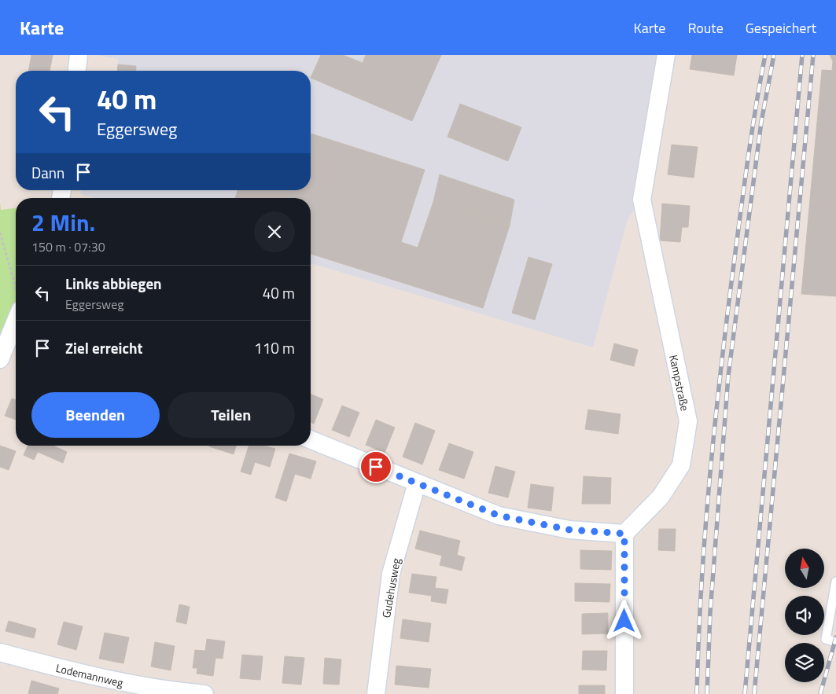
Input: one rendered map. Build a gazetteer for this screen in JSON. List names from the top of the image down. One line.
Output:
{"streets":{"street":["Kampstraße","Gudehusweg","Lodemannweg"]},"north":"top","page":{"header":"Karte","nav":["Karte","Route","Gespeichert"],"turn":["40 m","Eggersweg"],"then":"Dann","heading":["2 Min.","150 m · 07:30"],"list":[{"name":"Links abbiegen","note":"Eggersweg","value":"40 m"},{"name":"Ziel erreicht","value":"110 m"}],"buttons":["Beenden","Teilen"]}}
